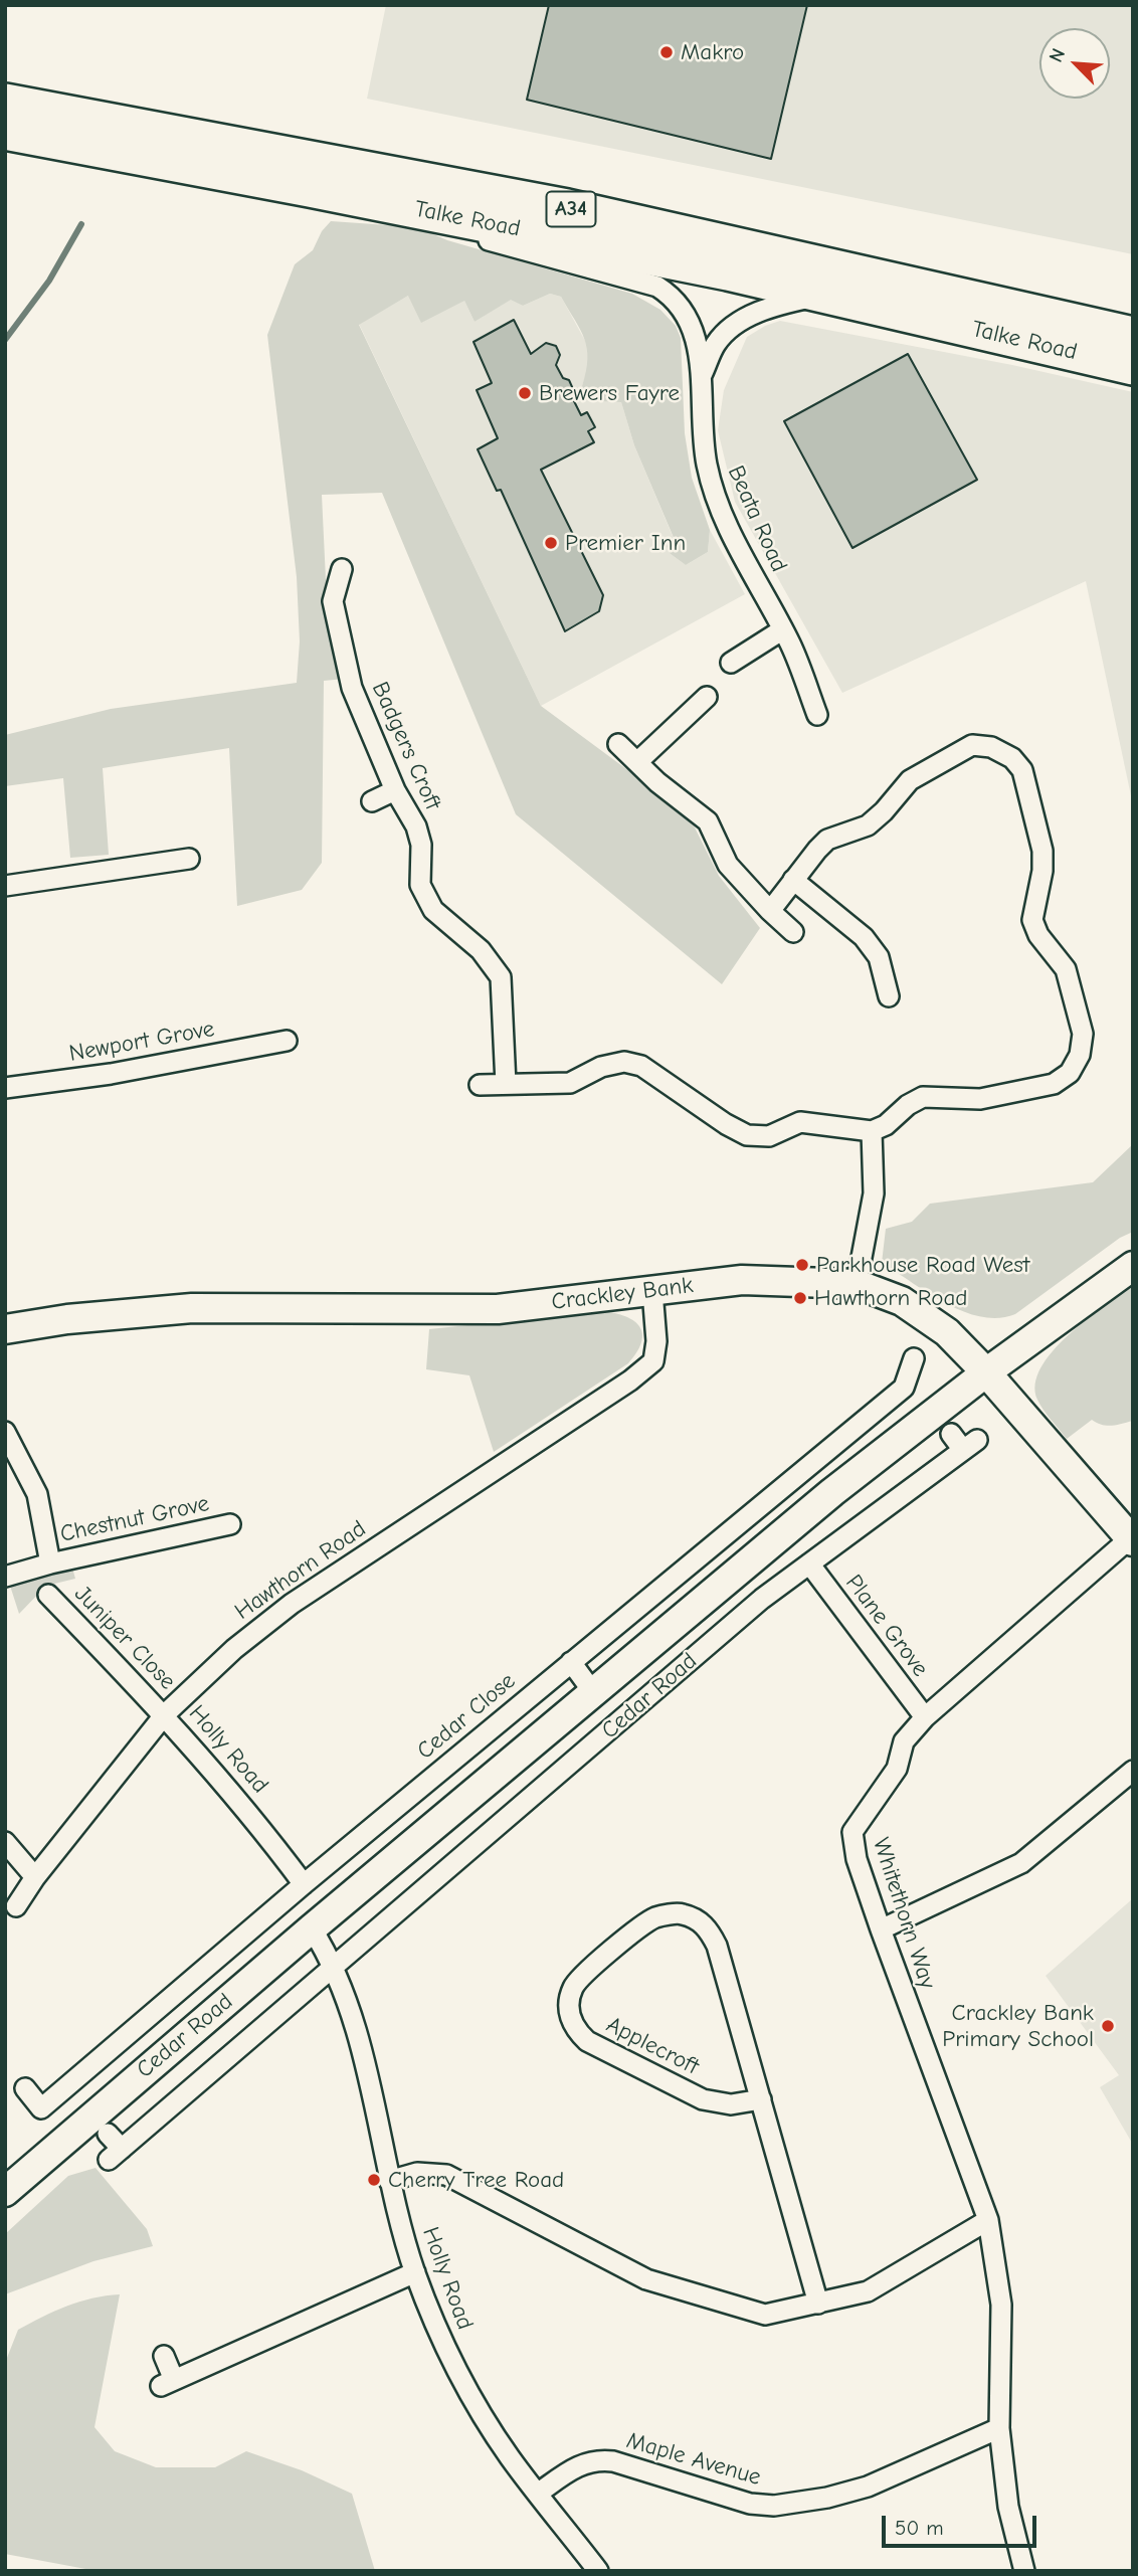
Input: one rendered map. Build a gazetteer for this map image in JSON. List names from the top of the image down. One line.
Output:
{"streets":{"highway":["A34","Talke Road"],"street":["Beata Road","Badgers Croft","Newport Grove","Crackley Bank","Chestnut Grove","Hawthorn Road","Plane Grove","Juniper Close","Cedar Road","Cedar Close","Holly Road","Whitethorn Way","Applecroft","Maple Avenue"]},"crossings":[["Talke Road","Beata Road"],["Crackley Bank","Hawthorn Road"],["Crackley Bank","Cedar Road"],["Crackley Bank","Whitethorn Way"],["Hawthorn Road","Juniper Close"],["Hawthorn Road","Holly Road"],["Plane Grove","Cedar Road"],["Plane Grove","Whitethorn Way"],["Juniper Close","Holly Road"],["Cedar Road","Cedar Close"],["Cedar Road","Holly Road"],["Cedar Close","Holly Road"],["Holly Road","Maple Avenue"],["Whitethorn Way","Maple Avenue"]],"places":["Makro","Brewers Fayre","Premier Inn","Parkhouse Road West","Hawthorn Road","Crackley Bank Primary School","Cherry Tree Road"],"scale_bar":"50 m","north":"top left"}
